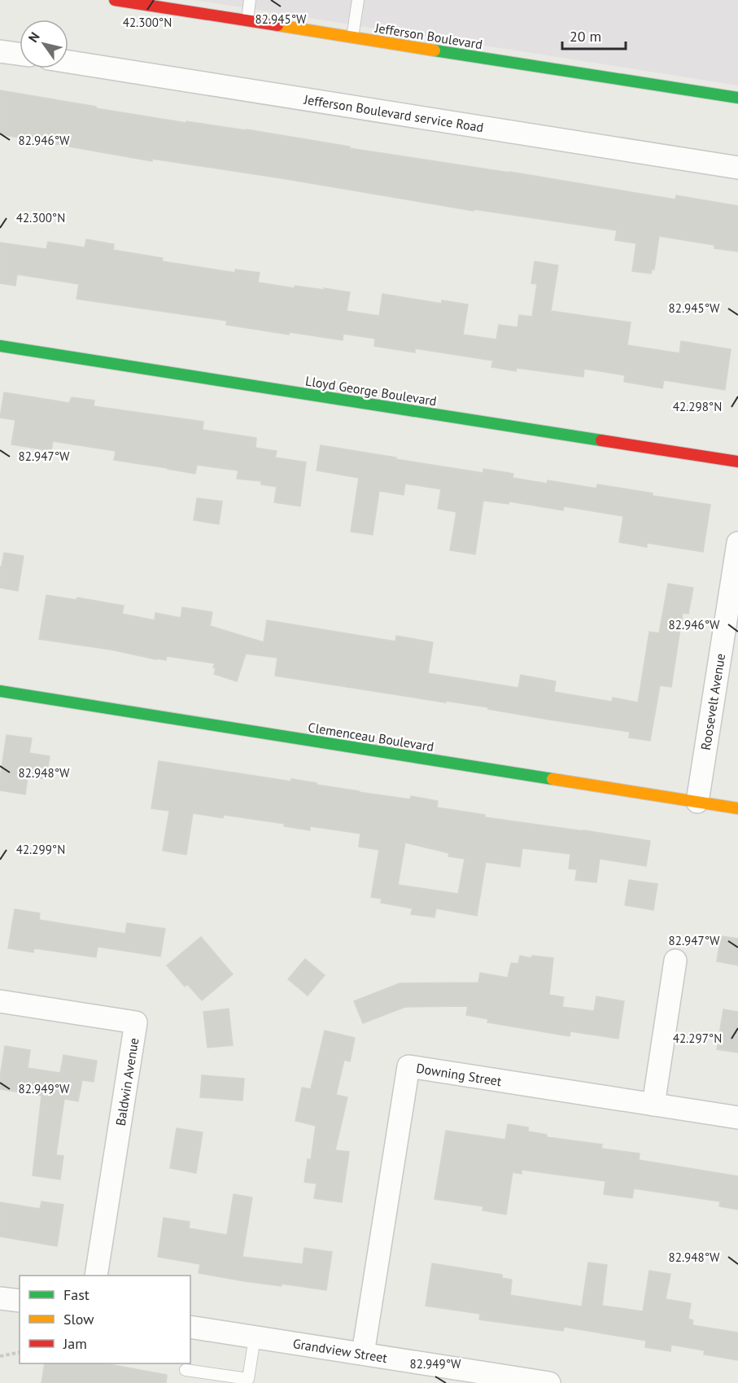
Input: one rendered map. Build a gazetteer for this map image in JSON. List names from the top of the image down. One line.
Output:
{"streets":{"street":["Jefferson Boulevard","Jefferson Boulevard service Road","Lloyd George Boulevard","Roosevelt Avenue","Clemenceau Boulevard","Downing Street","Baldwin Avenue","Grandview Street"]},"crossings":[["Roosevelt Avenue","Clemenceau Boulevard"],["Downing Street","Grandview Street"]],"legend":["Fast","Slow","Jam"],"scale_bar":"20 m","north":"top left","coordinates":["82.945°W","42.300°N","82.946°W","42.298°N","82.947°W","82.948°W","42.299°N","42.297°N","82.949°W"]}
